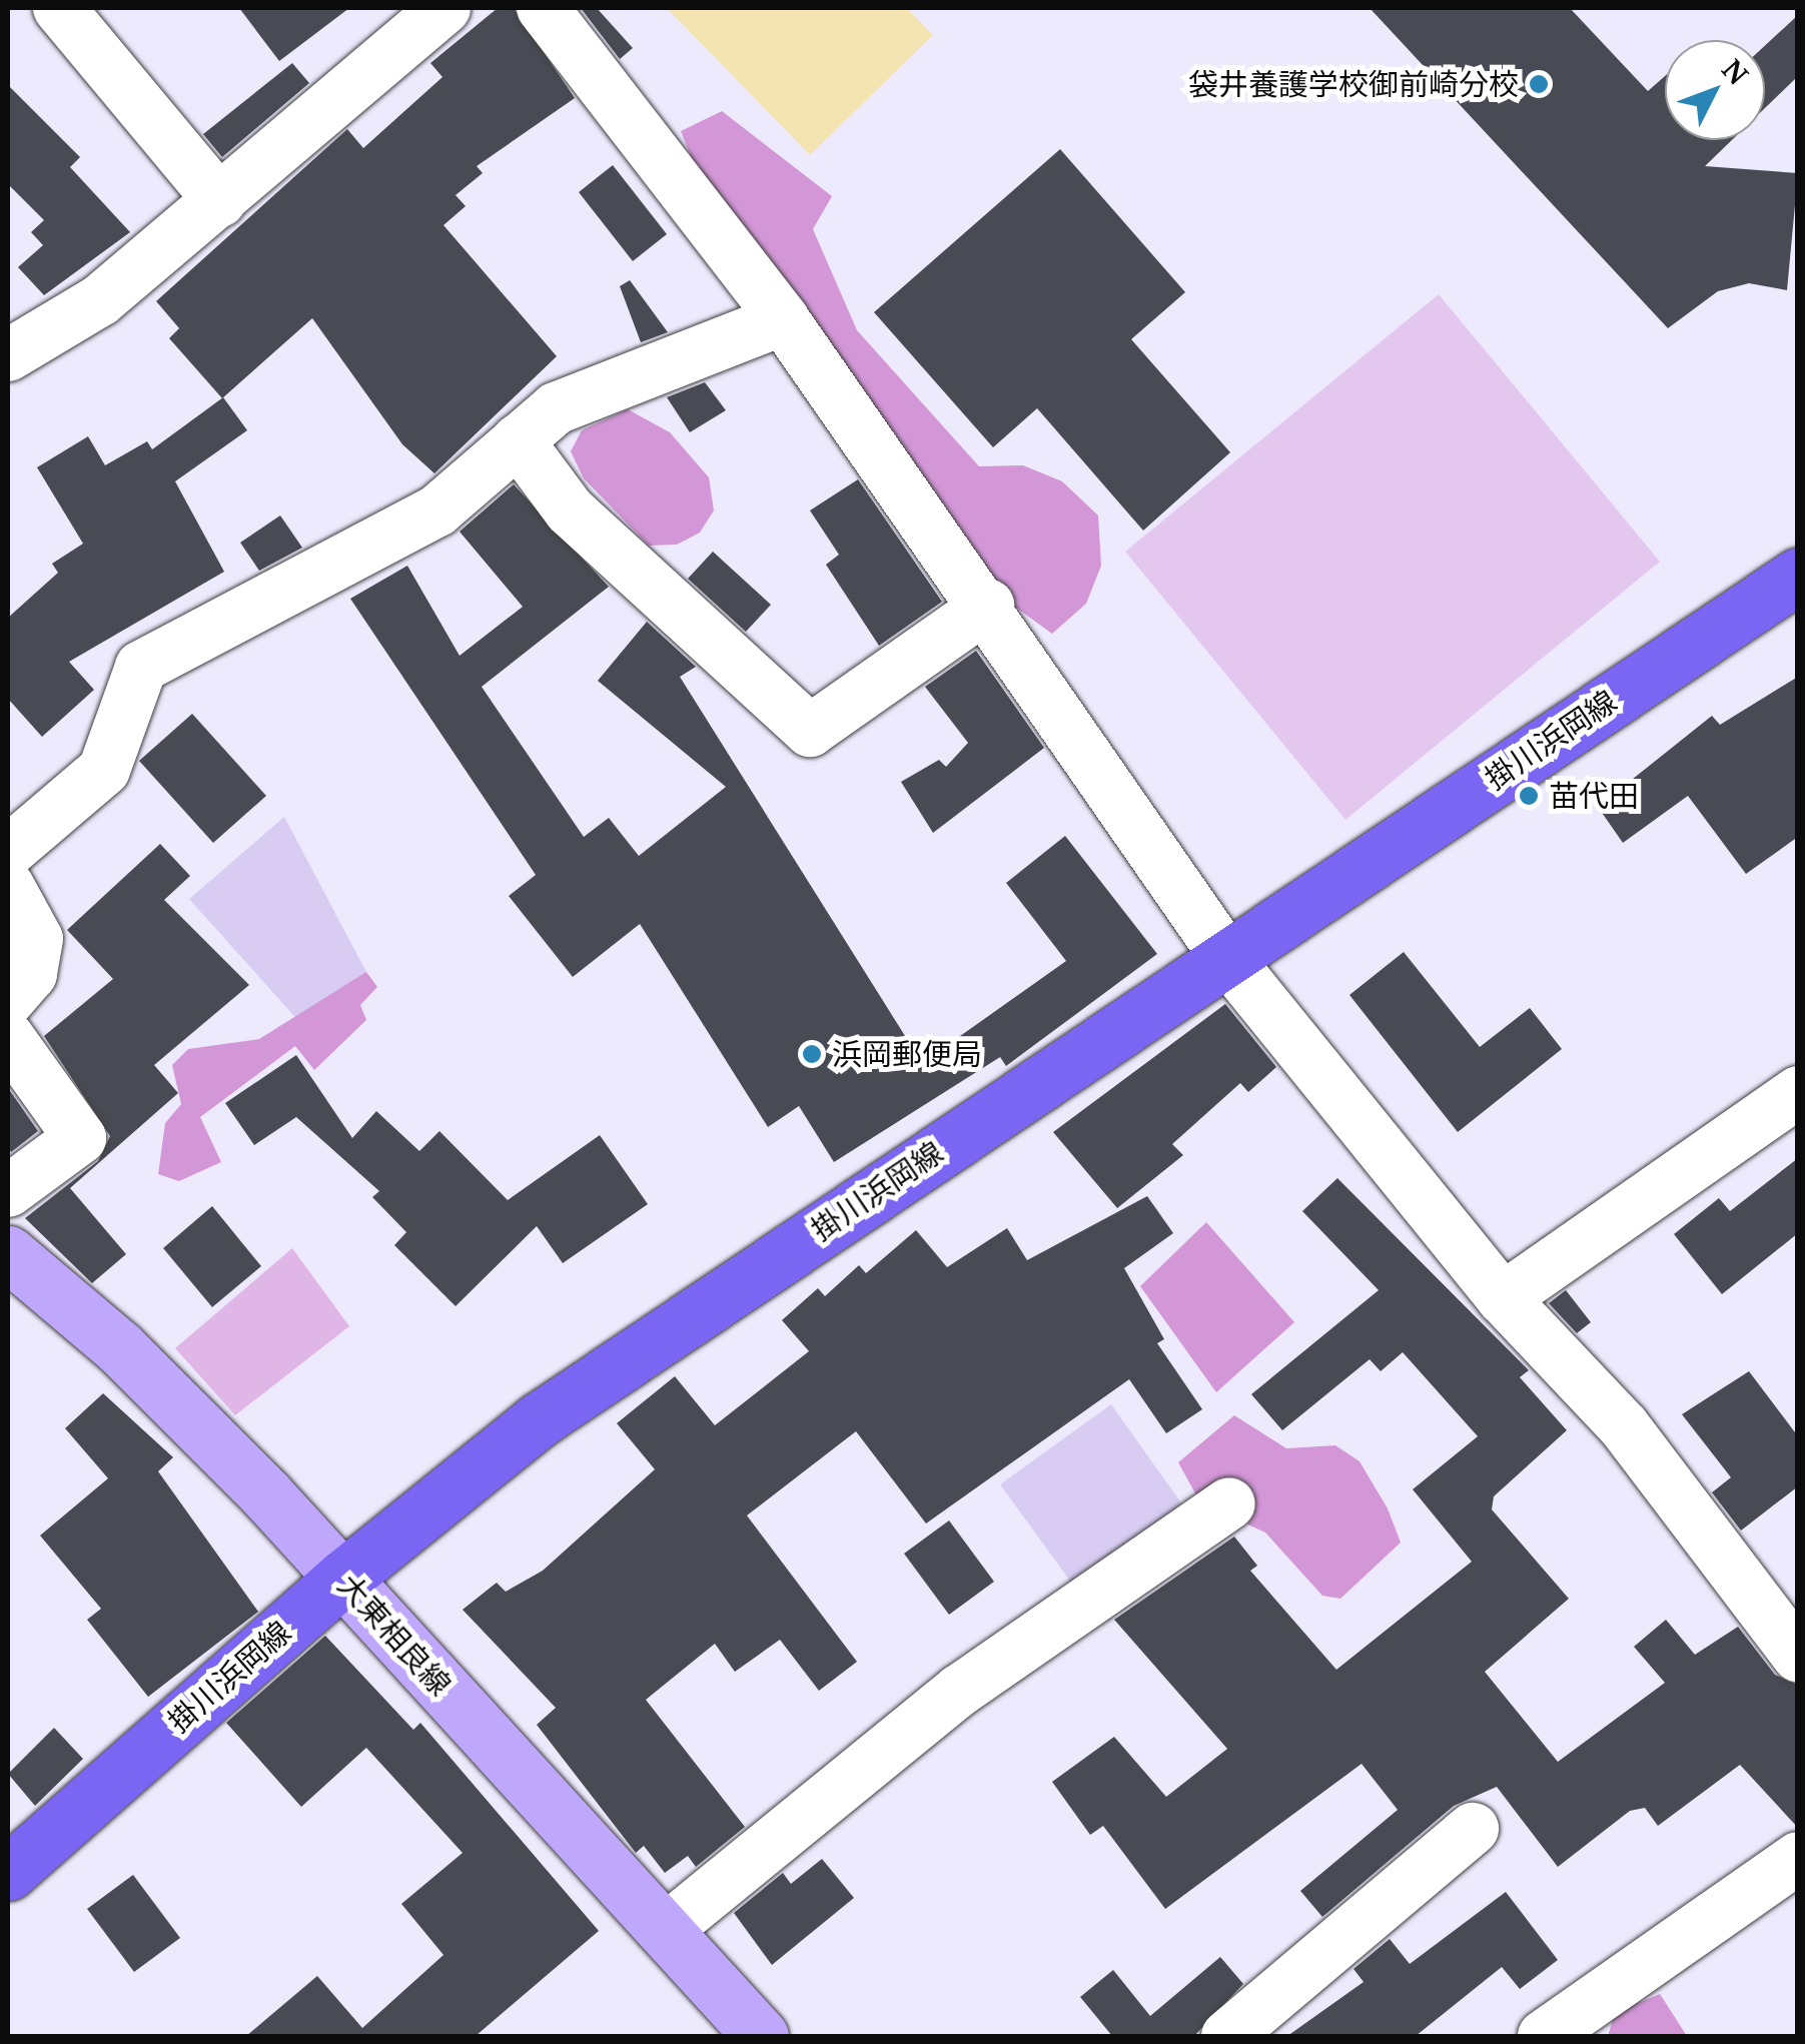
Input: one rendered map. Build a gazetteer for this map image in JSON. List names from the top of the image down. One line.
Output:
{"streets":{"main road":["掛川浜岡線","大東相良線"]},"crossings":[["掛川浜岡線","大東相良線"]],"places":["袋井養護学校御前崎分校","苗代田","浜岡郵便局"],"north":"top right"}
